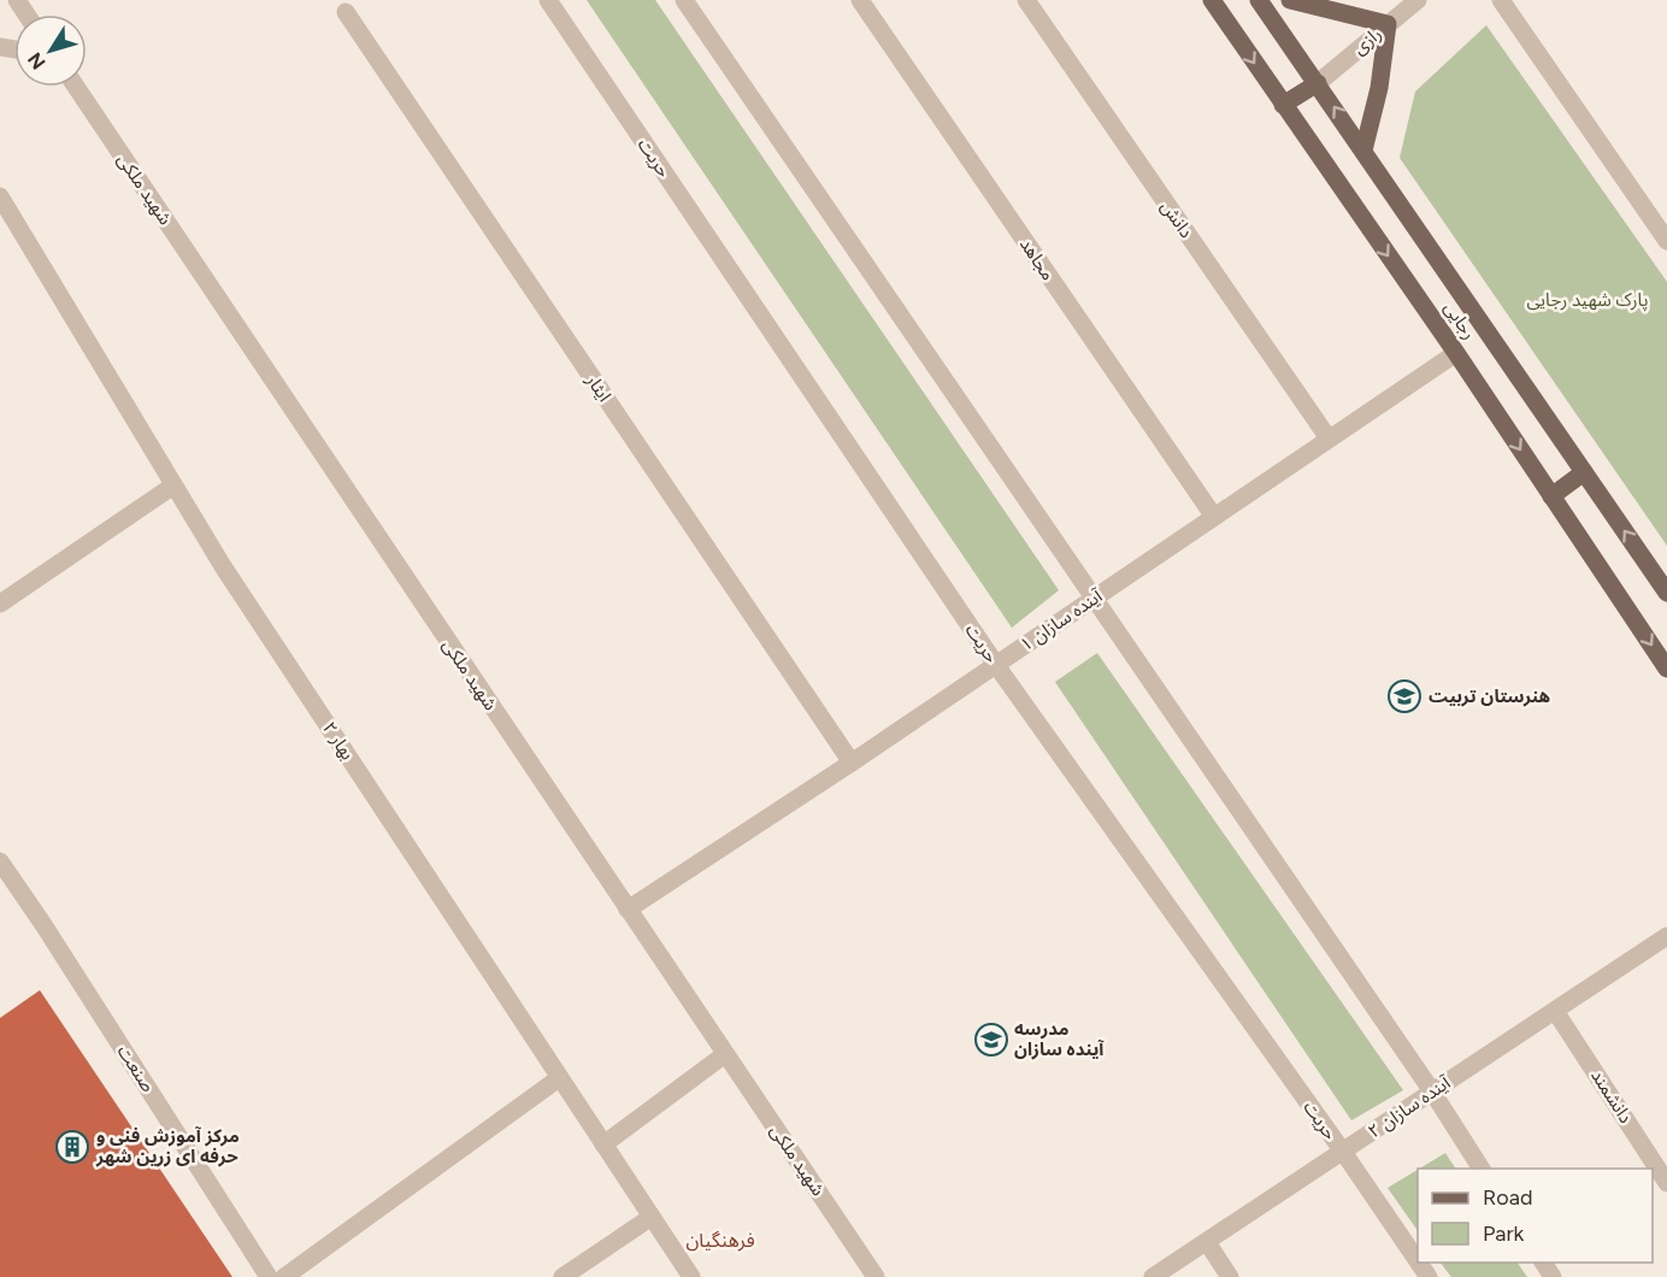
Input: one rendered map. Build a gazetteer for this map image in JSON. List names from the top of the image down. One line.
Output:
{"streets":{"main road":["رجایی"],"street":["رازی","حریت","شهید ملکی","دانش","مجاهد","ایثار","آینده سازان ۱","بهار ۲","صنعت","دانشمند","آینده سازان ۲"]},"crossings":[["رازی","رجایی"],["حریت","آینده سازان ۱"],["حریت","آینده سازان ۲"],["شهید ملکی","آینده سازان ۱"],["دانش","آینده سازان ۱"],["مجاهد","آینده سازان ۱"],["رجایی","آینده سازان ۱"],["ایثار","آینده سازان ۱"],["دانشمند","آینده سازان ۲"]],"districts":["فرهنگیان"],"parks":["پارک شهید رجایی"],"places":{"school or university":["هنرستان تربیت","مدرسه آینده سازان"],"building":["مرکز آموزش فنی و حرفه ای زرین شهر"]},"legend":["Road","Park"],"north":"bottom left"}
